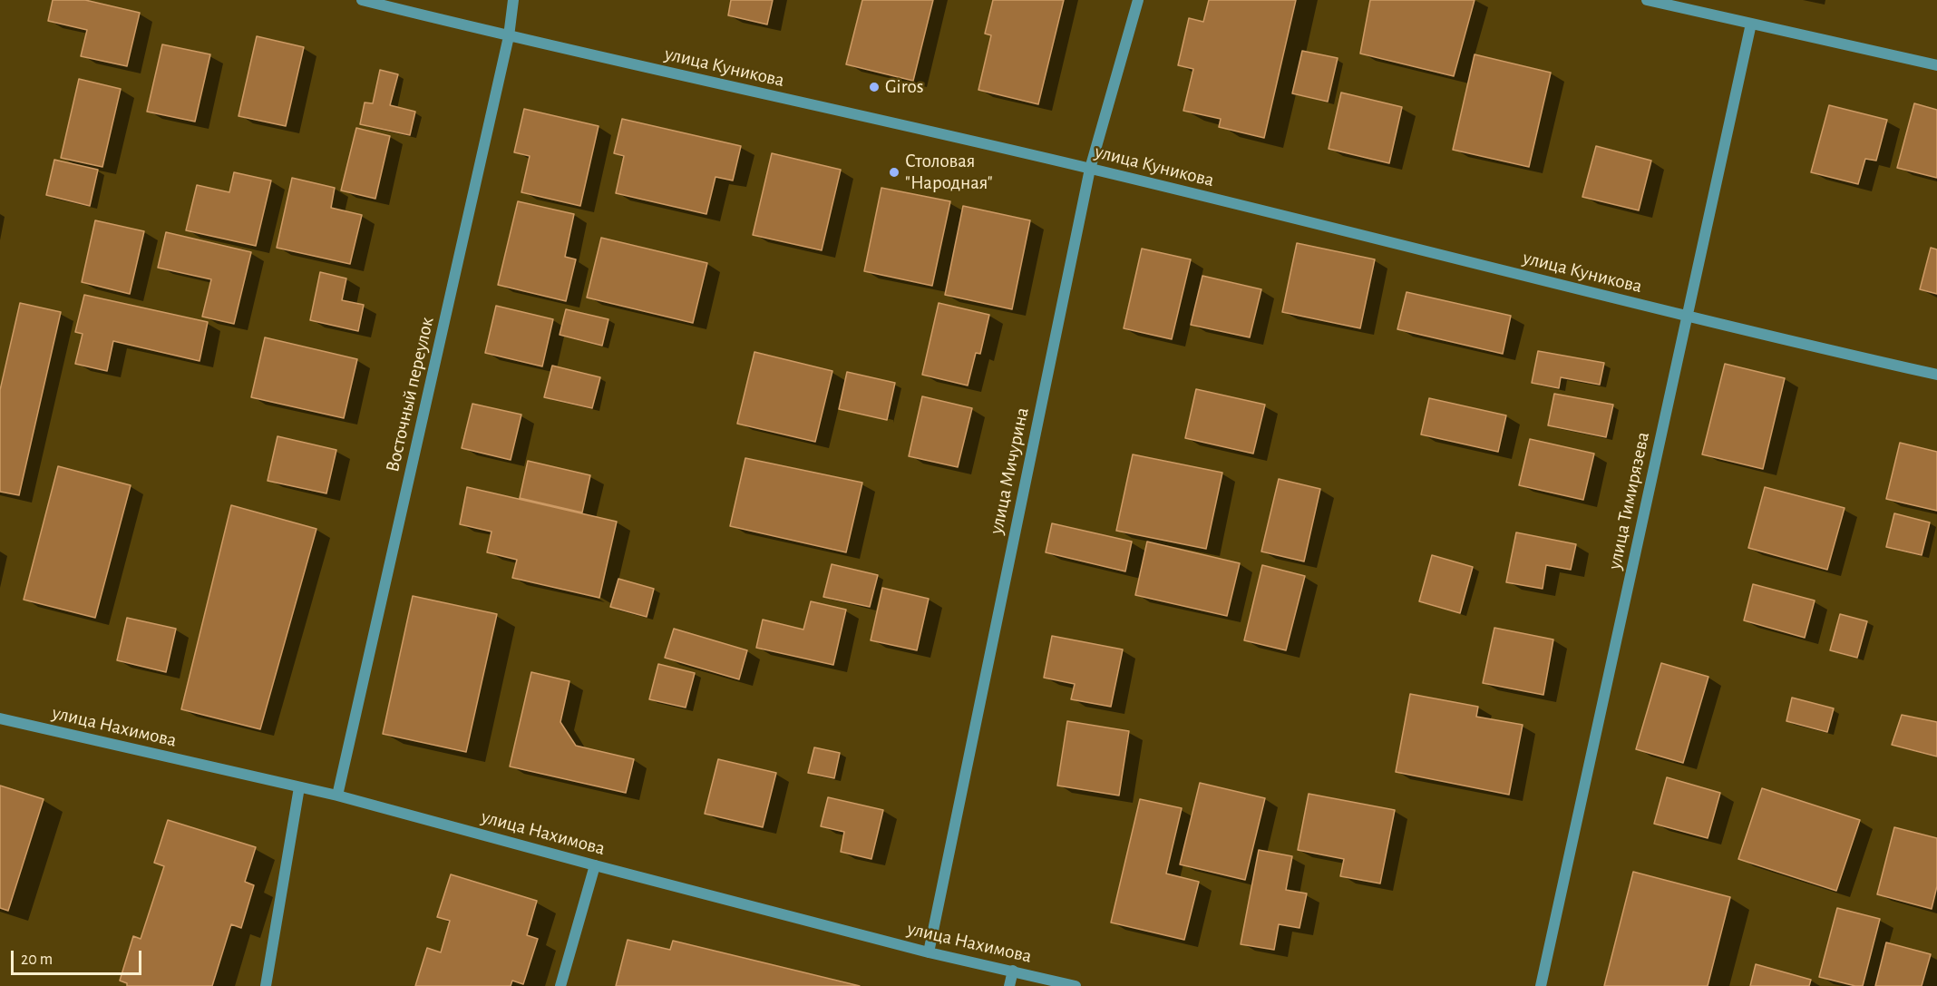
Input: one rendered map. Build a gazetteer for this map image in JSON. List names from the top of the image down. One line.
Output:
{"streets":{"street":["улица Куникова","Восточный переулок","улица Мичурина","улица Тимирязева","улица Нахимова"]},"crossings":[["улица Куникова","Восточный переулок"],["улица Куникова","улица Мичурина"],["улица Куникова","улица Тимирязева"],["Восточный переулок","улица Нахимова"],["улица Мичурина","улица Нахимова"]],"places":["Giros","Столовая \"Народная\""],"scale_bar":"20 m"}
